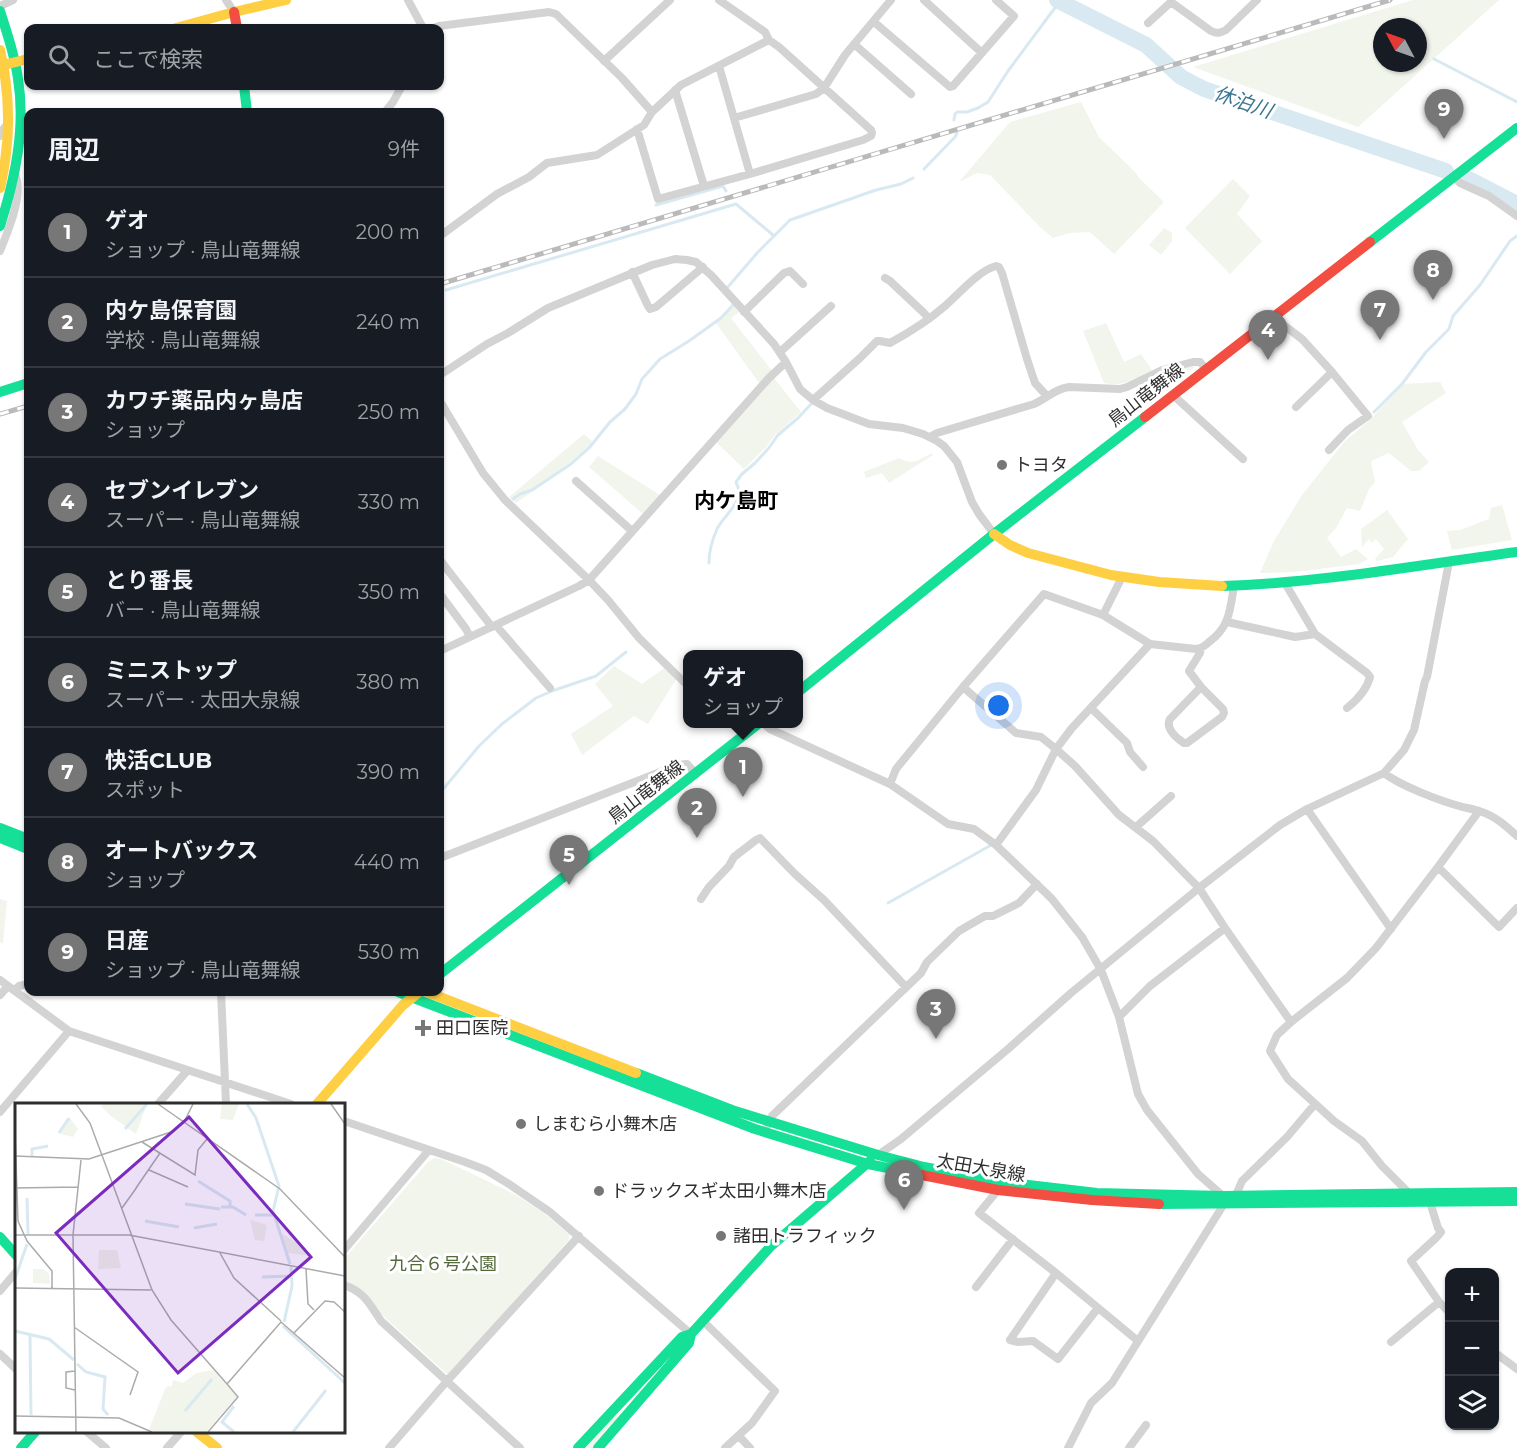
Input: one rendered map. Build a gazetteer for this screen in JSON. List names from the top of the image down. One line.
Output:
{"streets":{"main road":["鳥山竜舞線","太田大泉線"]},"districts":["内ケ島町"],"water":["休泊川"],"parks":["九合６号公園"],"places":{"other":["トヨタ","しまむら小舞木店","ドラックスギ太田小舞木店","諸田トラフィック"],"health":["田口医院"]},"north":"top left","page":{"search":"ここで検索","pins":["9","8","7","4","1","2","5","3","6"],"heading":["周辺","9件"],"list":[{"mark":"1","name":"ゲオ","note":"ショップ · 鳥山竜舞線","value":"200 m"},{"mark":"2","name":"内ケ島保育園","note":"学校 · 鳥山竜舞線","value":"240 m"},{"mark":"3","name":"カワチ薬品内ヶ島店","note":"ショップ","value":"250 m"},{"mark":"4","name":"セブンイレブン","note":"スーパー · 鳥山竜舞線","value":"330 m"},{"mark":"5","name":"とり番長","note":"バー · 鳥山竜舞線","value":"350 m"},{"mark":"6","name":"ミニストップ","note":"スーパー · 太田大泉線","value":"380 m"},{"mark":"7","name":"快活CLUB","note":"スポット","value":"390 m"},{"mark":"8","name":"オートバックス","note":"ショップ","value":"440 m"},{"mark":"9","name":"日産","note":"ショップ · 鳥山竜舞線","value":"530 m"}],"popup":["ゲオ","ショップ"],"map_buttons":["+","−"]}}
